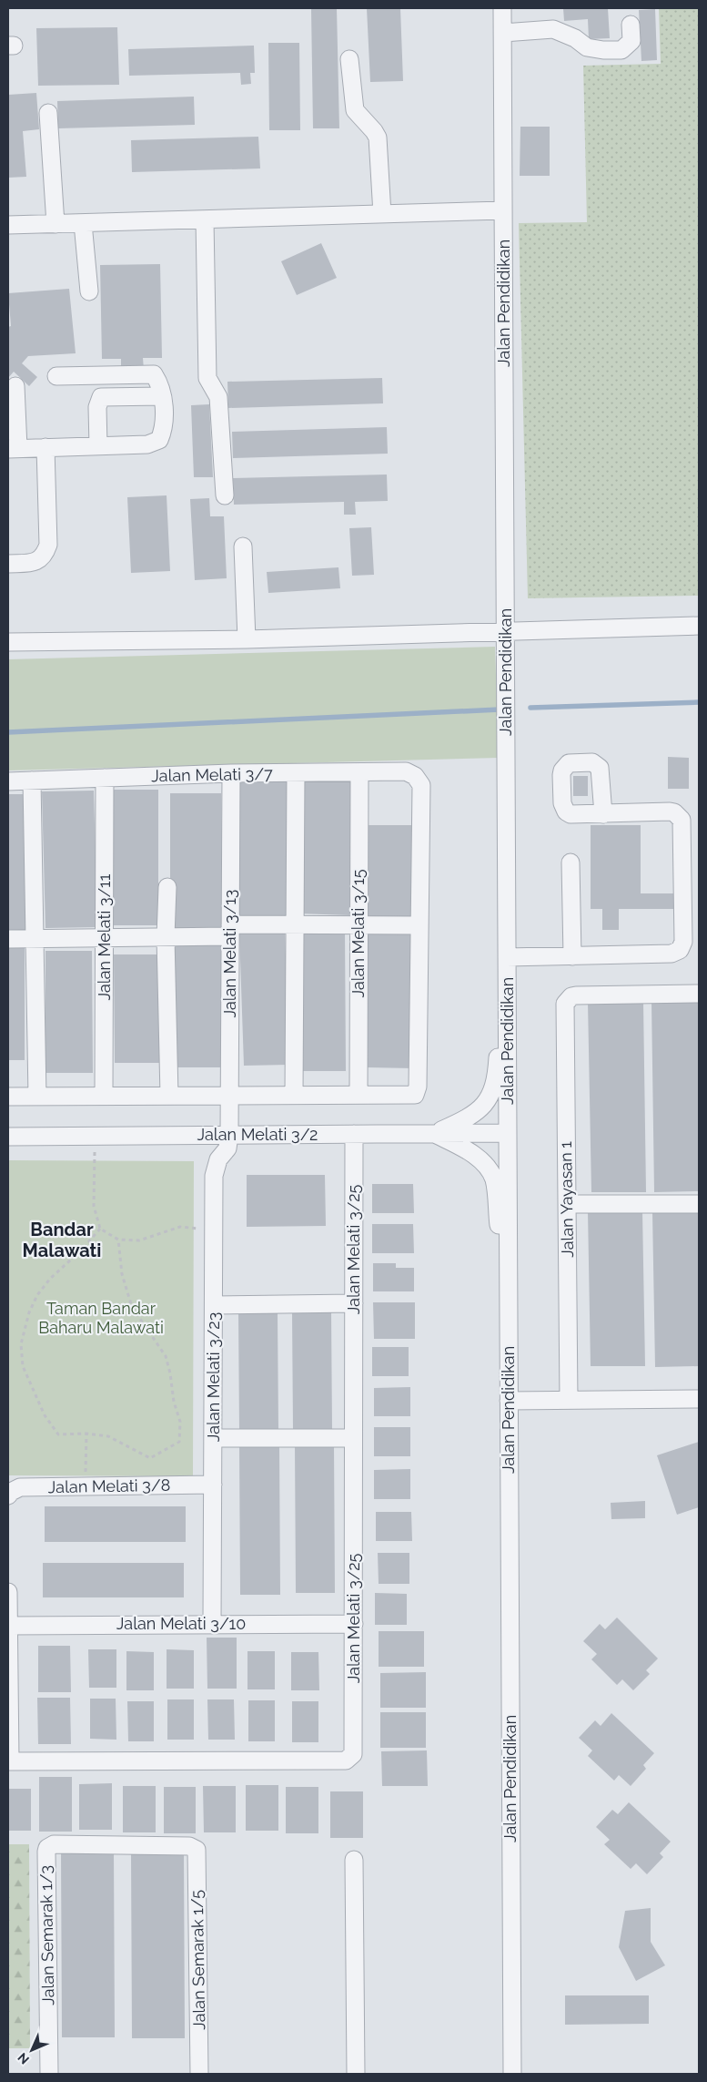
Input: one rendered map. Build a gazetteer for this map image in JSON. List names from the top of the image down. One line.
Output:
{"streets":{"street":["Jalan Pendidikan","Jalan Melati 3/7","Jalan Melati 3/15","Jalan Melati 3/11","Jalan Melati 3/13","Jalan Melati 3/2","Jalan Yayasan 1","Jalan Melati 3/25","Jalan Melati 3/23","Jalan Melati 3/8","Jalan Melati 3/10","Jalan Semarak 1/3","Jalan Semarak 1/5"]},"crossings":[["Jalan Pendidikan","Jalan Melati 3/2"],["Jalan Melati 3/7","Jalan Melati 3/15"],["Jalan Melati 3/7","Jalan Melati 3/11"],["Jalan Melati 3/7","Jalan Melati 3/13"],["Jalan Melati 3/13","Jalan Melati 3/2"],["Jalan Melati 3/13","Jalan Melati 3/23"],["Jalan Melati 3/2","Jalan Melati 3/25"],["Jalan Melati 3/2","Jalan Melati 3/23"],["Jalan Melati 3/25","Jalan Melati 3/10"],["Jalan Melati 3/23","Jalan Melati 3/8"],["Jalan Melati 3/23","Jalan Melati 3/10"],["Jalan Semarak 1/3","Jalan Semarak 1/5"]],"districts":["Bandar Malawati"],"parks":["Taman Bandar Baharu Malawati"],"north":"bottom left"}
